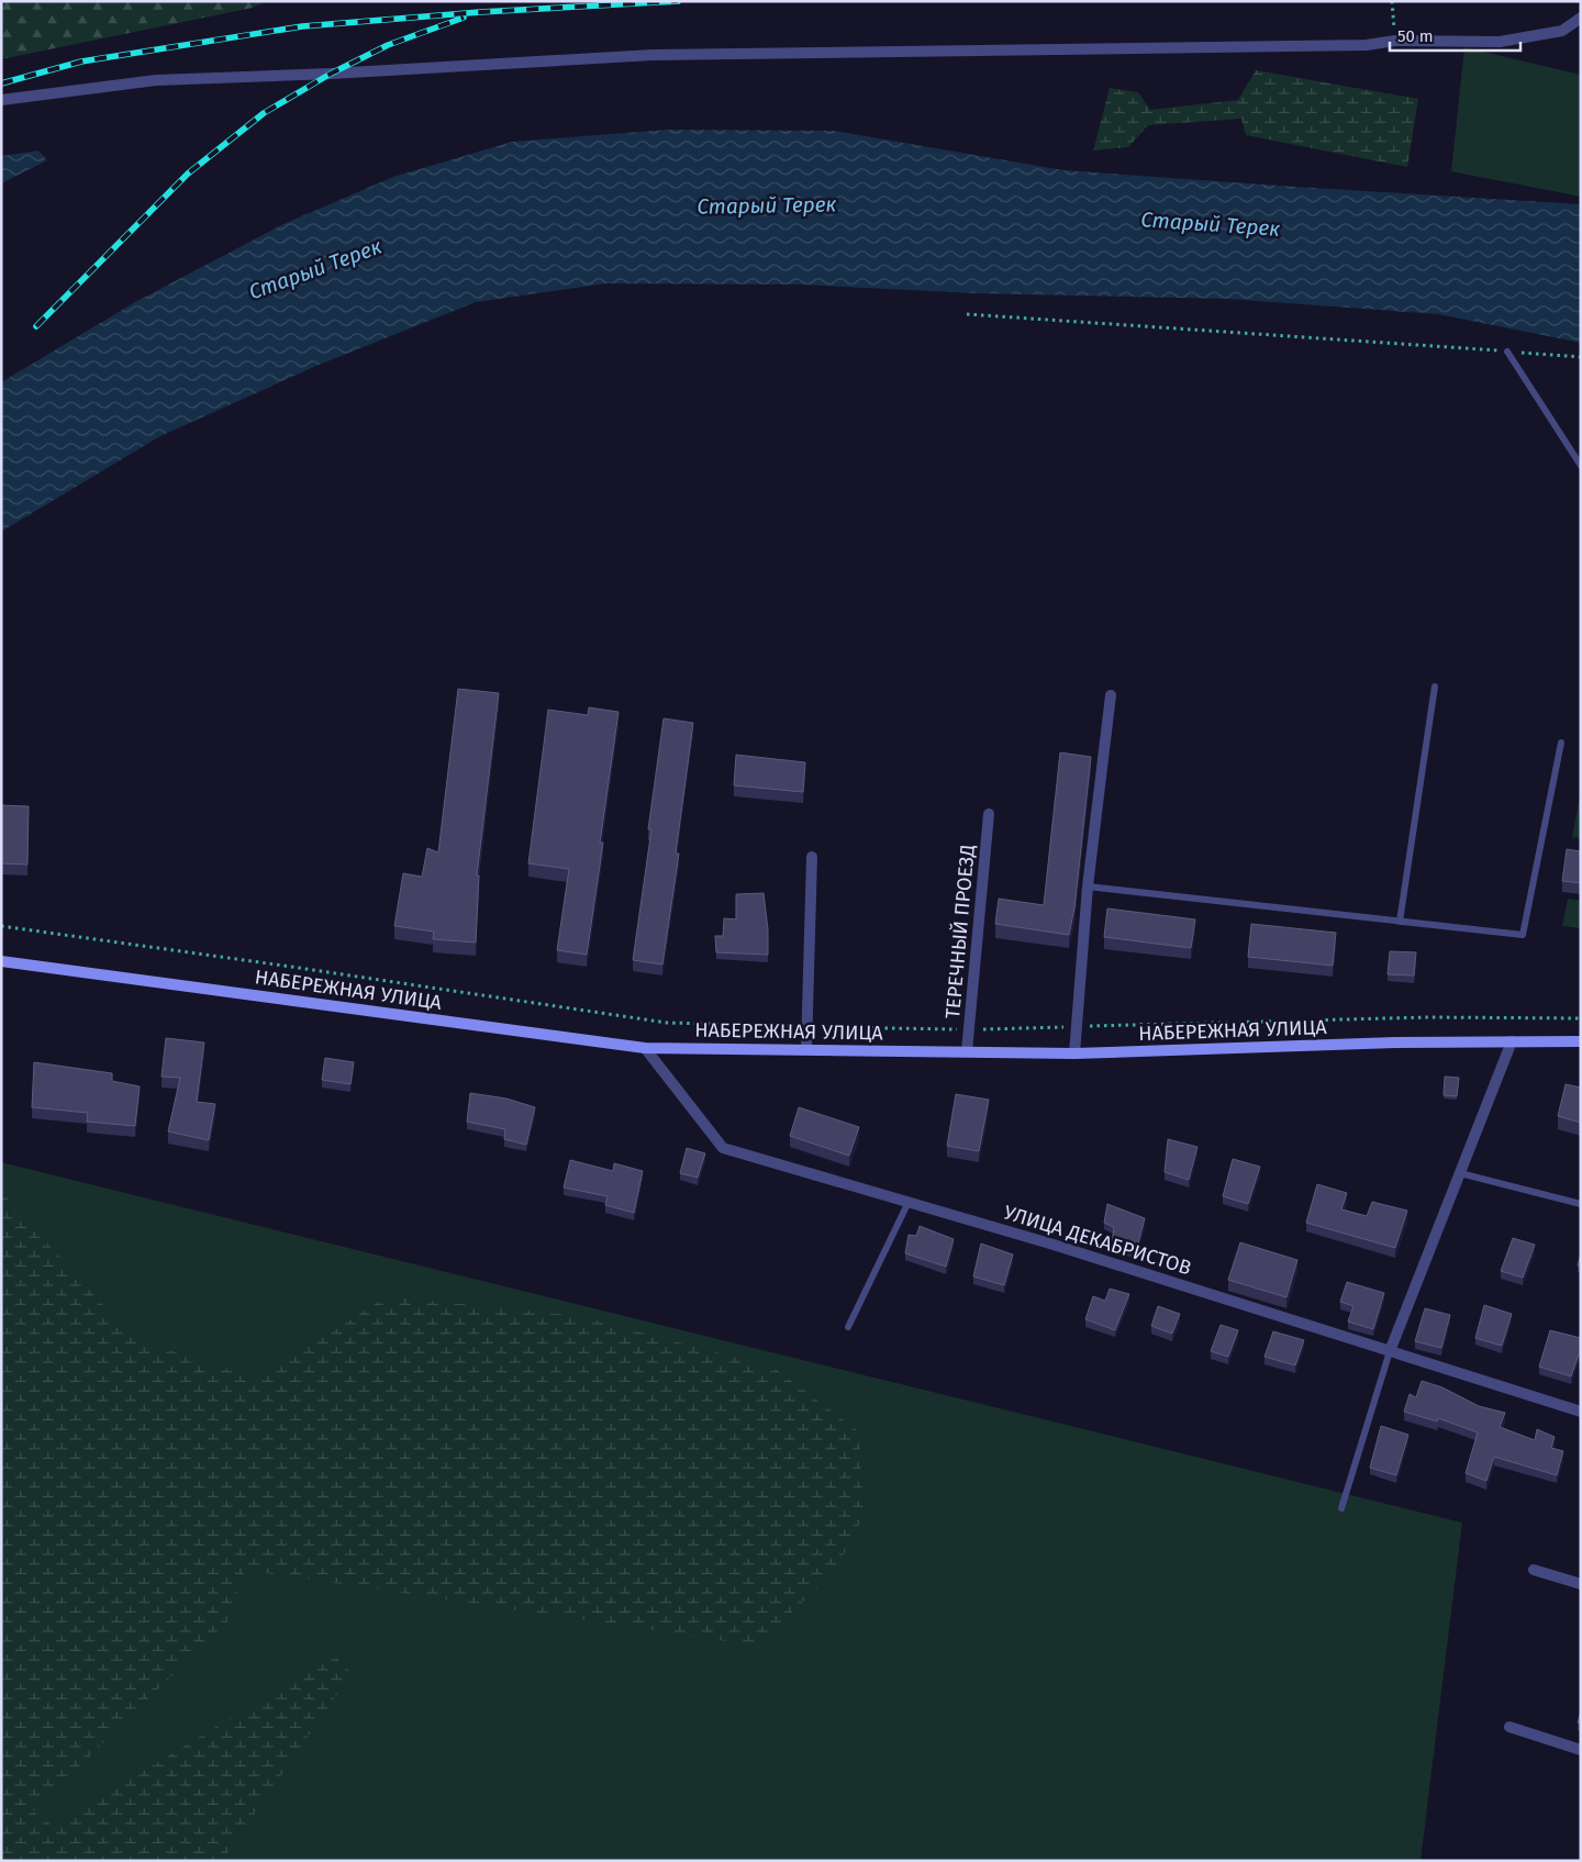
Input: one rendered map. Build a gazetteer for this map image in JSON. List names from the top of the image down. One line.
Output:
{"streets":{"main road":["НАБЕРЕЖНАЯ УЛИЦА"],"street":["ТЕРЕЧНЫЙ ПРОЕЗД","УЛИЦА ДЕКАБРИСТОВ"]},"crossings":[["ТЕРЕЧНЫЙ ПРОЕЗД","НАБЕРЕЖНАЯ УЛИЦА"],["НАБЕРЕЖНАЯ УЛИЦА","УЛИЦА ДЕКАБРИСТОВ"]],"water":["Старый Терек"],"scale_bar":"50 m"}
